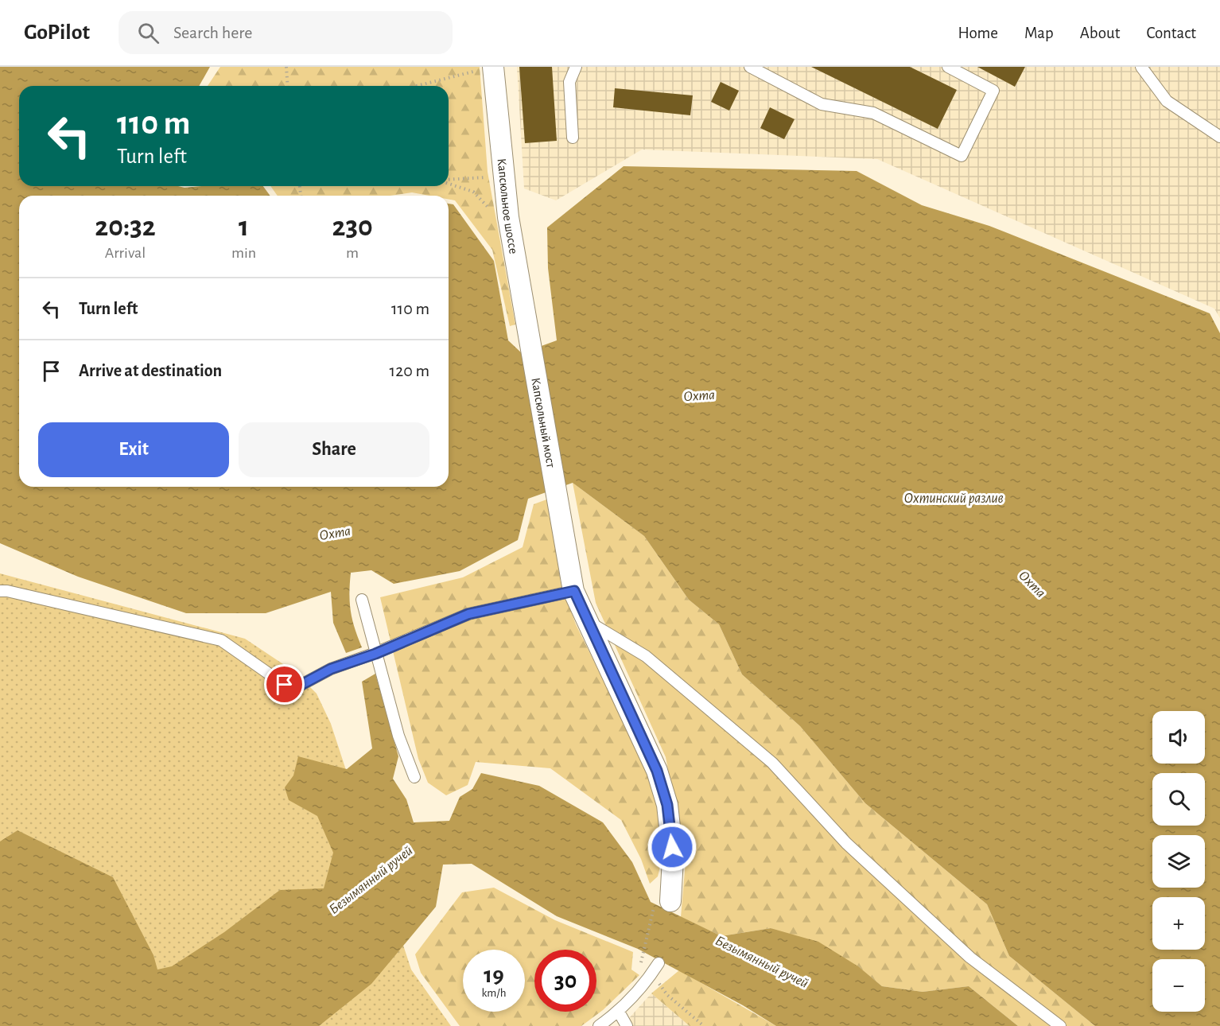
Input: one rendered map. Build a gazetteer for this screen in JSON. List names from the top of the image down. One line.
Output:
{"streets":{"street":["Капсюльное шоссе","Капсюльный мост"]},"crossings":[["Капсюльное шоссе","Капсюльный мост"]],"water":["Охта","Охтинский разлив","Безымянный ручей"],"page":{"header":"GoPilot","search":"Search here","nav":["Home","Map","About","Contact"],"turn":["110 m","Turn left"],"eta":["20:32","Arrival","1","min","230","m"],"list":[{"name":"Turn left","value":"110 m"},{"name":"Arrive at destination","value":"120 m"}],"buttons":["Exit","Share"],"map_buttons":["+","−"],"speed":"19 km/h","limit":"30"}}
